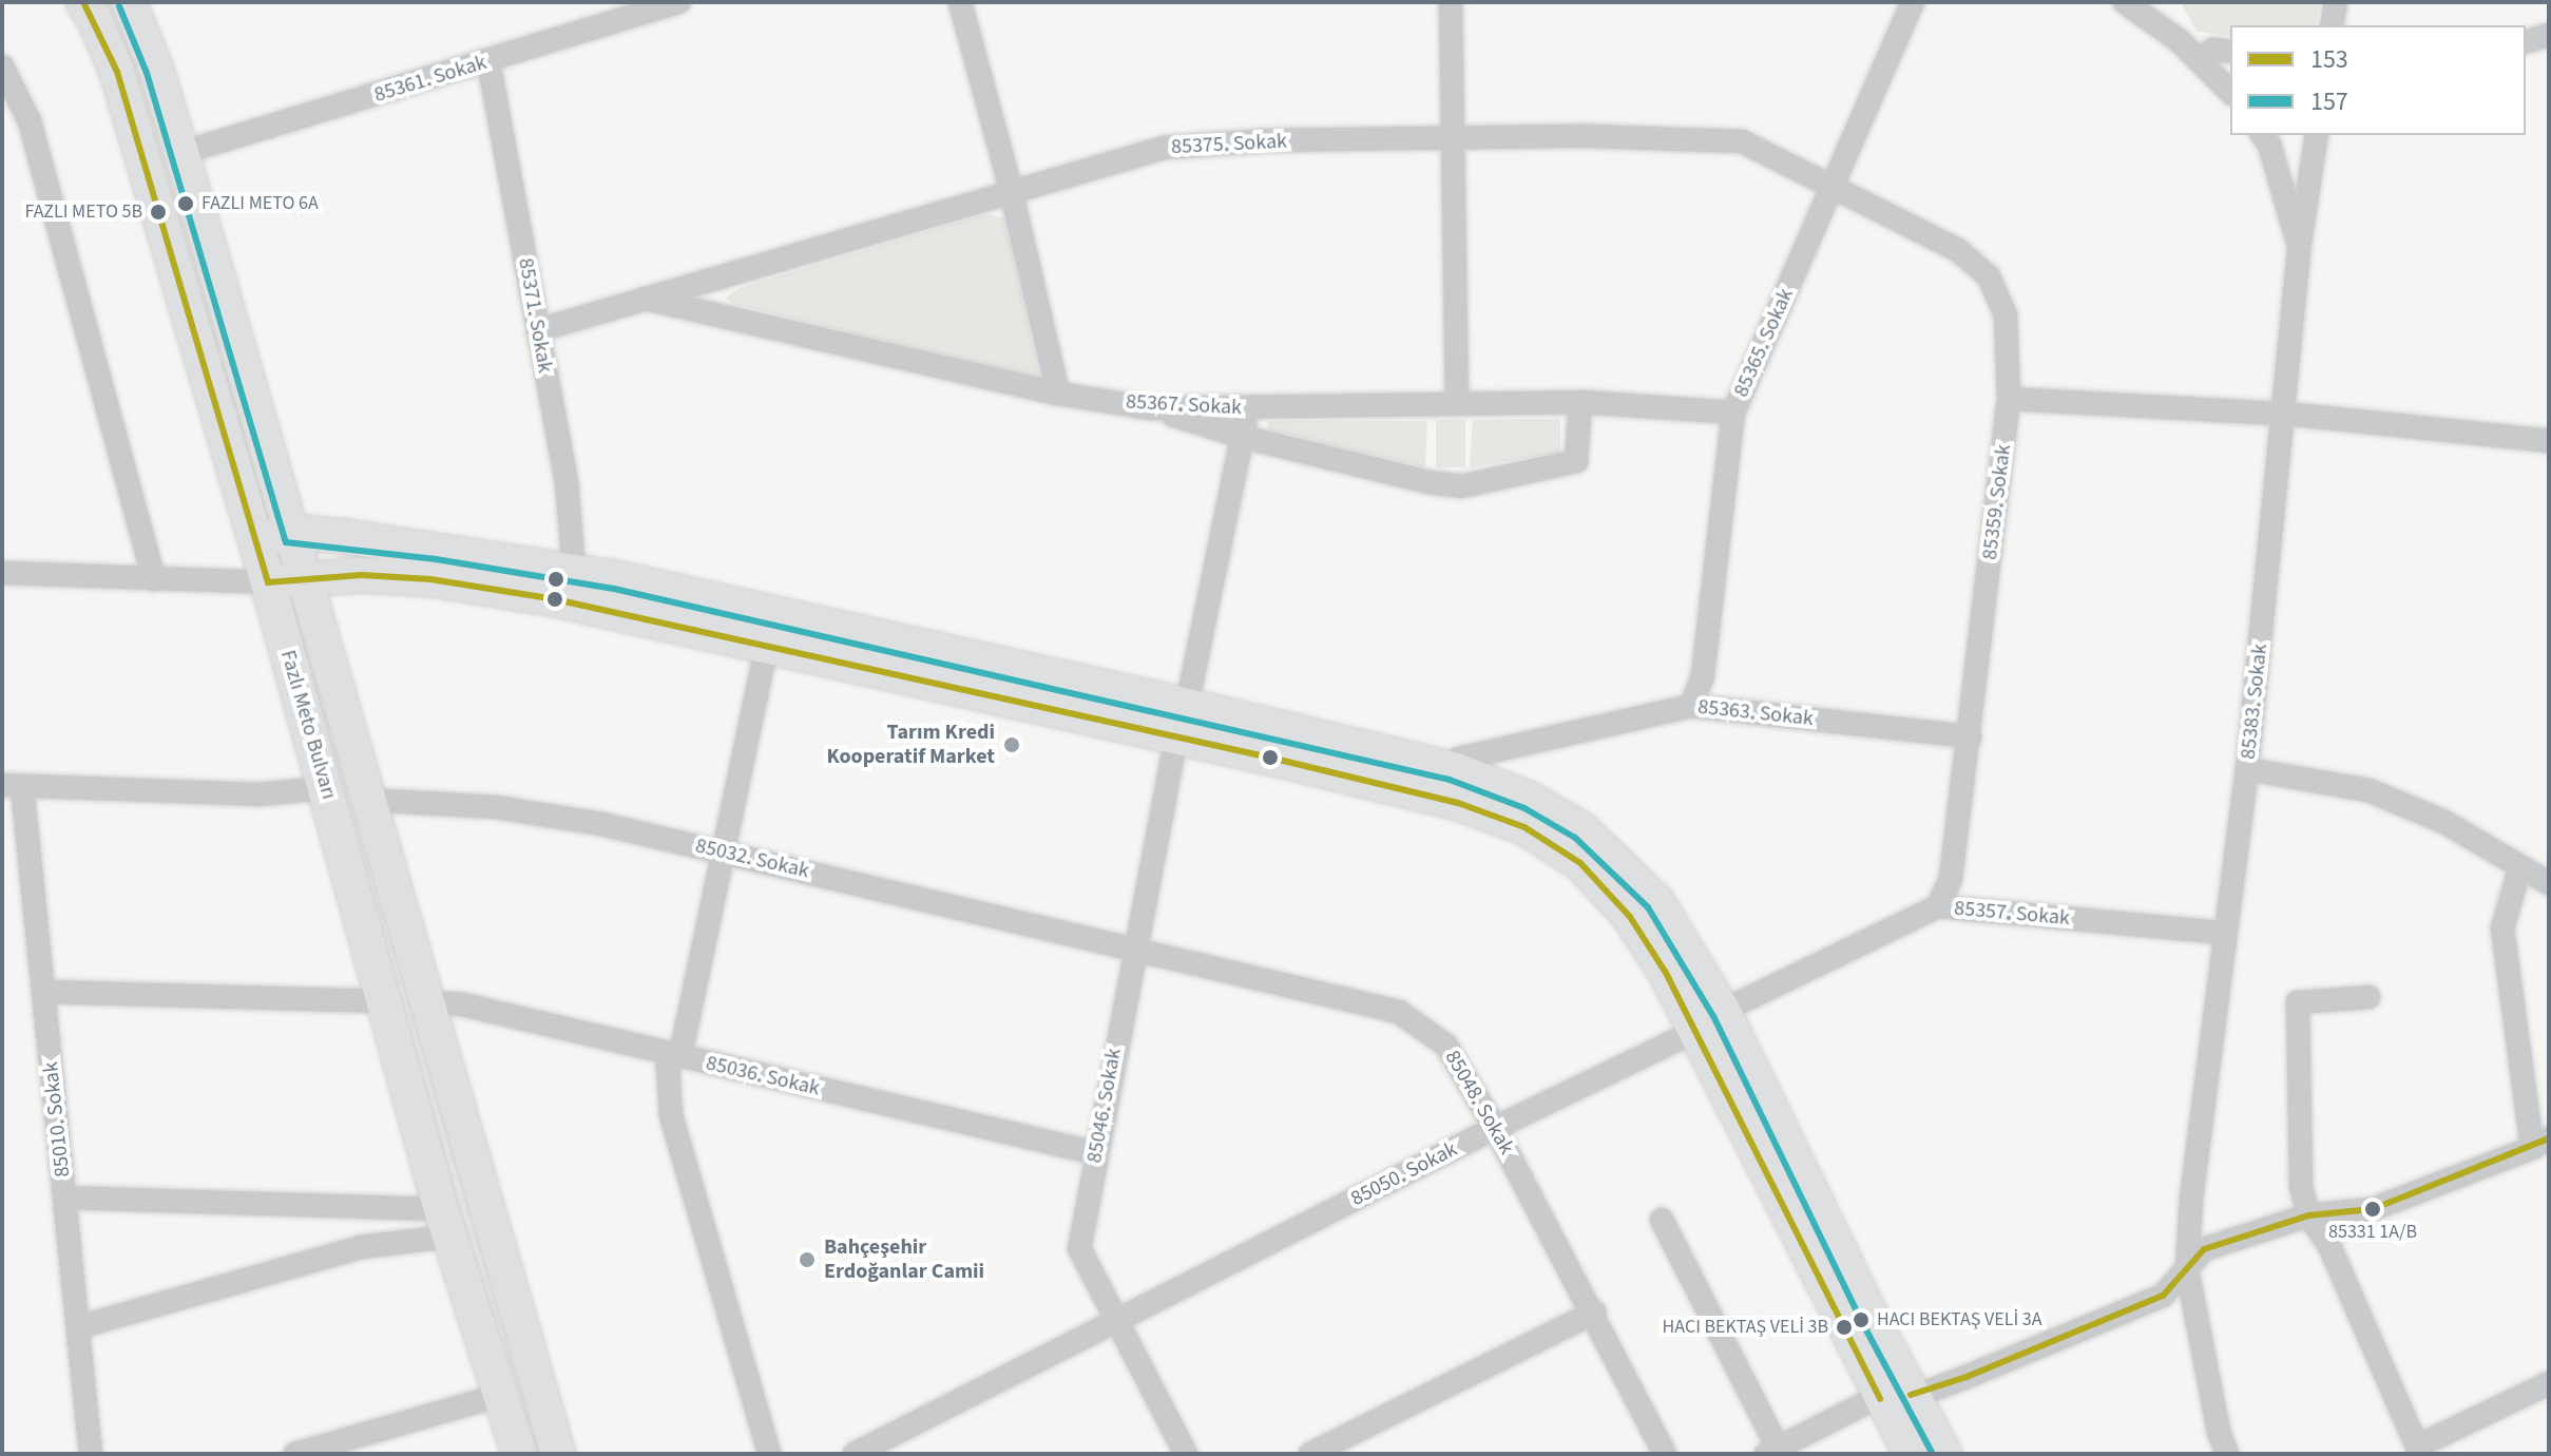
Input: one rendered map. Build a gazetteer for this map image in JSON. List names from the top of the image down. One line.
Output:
{"streets":{"main road":["Fazlı Meto Bulvarı"],"street":["85361. Sokak","85375. Sokak","85371. Sokak","85365. Sokak","85367. Sokak","85359. Sokak","85383. Sokak","85363. Sokak","85032. Sokak","85357. Sokak","85036. Sokak","85048. Sokak","85046. Sokak","85010. Sokak","85050. Sokak"]},"crossings":[["85361. Sokak","85371. Sokak"],["85361. Sokak","Fazlı Meto Bulvarı"],["85375. Sokak","85371. Sokak"],["85375. Sokak","85365. Sokak"],["85375. Sokak","85367. Sokak"],["85375. Sokak","85359. Sokak"],["85365. Sokak","85367. Sokak"],["85365. Sokak","85359. Sokak"],["85365. Sokak","85363. Sokak"],["85359. Sokak","85363. Sokak"],["85359. Sokak","85357. Sokak"],["85383. Sokak","85357. Sokak"],["Fazlı Meto Bulvarı","85032. Sokak"],["Fazlı Meto Bulvarı","85036. Sokak"],["85032. Sokak","85048. Sokak"],["85032. Sokak","85046. Sokak"],["85036. Sokak","85046. Sokak"],["85048. Sokak","85046. Sokak"],["85048. Sokak","85050. Sokak"],["85046. Sokak","85050. Sokak"]],"places":["FAZLI METO 6A","FAZLI METO 5B","Tarım Kredi Kooperatif Market","85331 1A/B","Bahçeşehir Erdoğanlar Camii","HACI BEKTAŞ VELİ 3A","HACI BEKTAŞ VELİ 3B"],"lines":["transit line 153","transit line 157"],"legend":["153","157"]}
